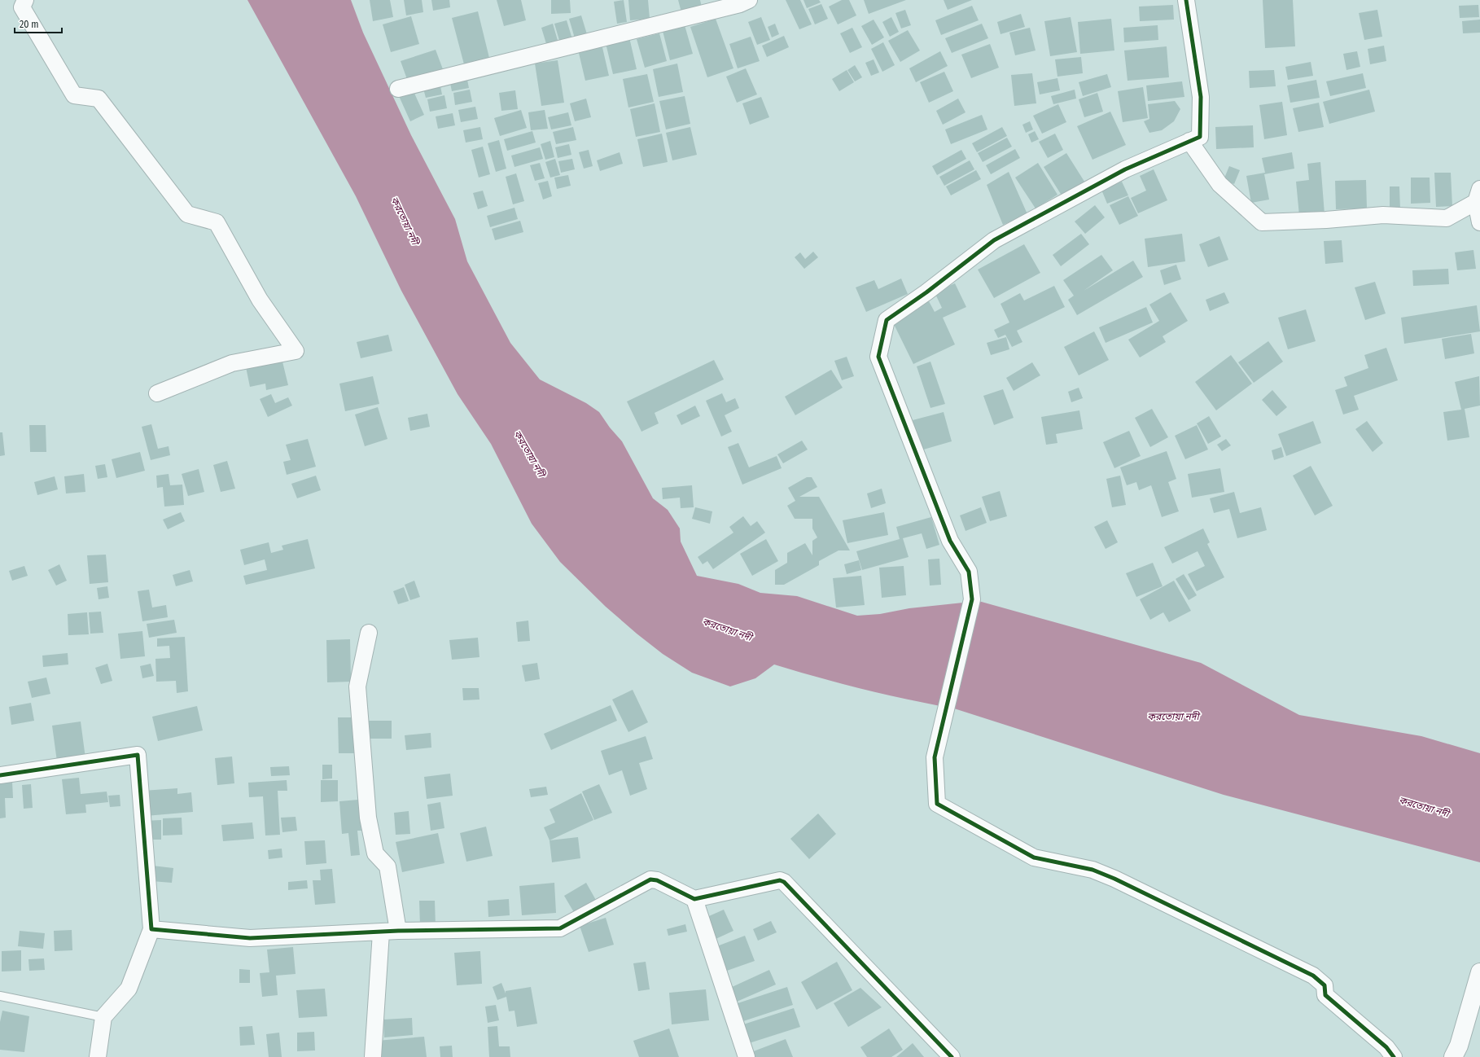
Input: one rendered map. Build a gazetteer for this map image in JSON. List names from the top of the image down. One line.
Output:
{"water":["করতোয়া নদী"],"scale_bar":"20 m"}
